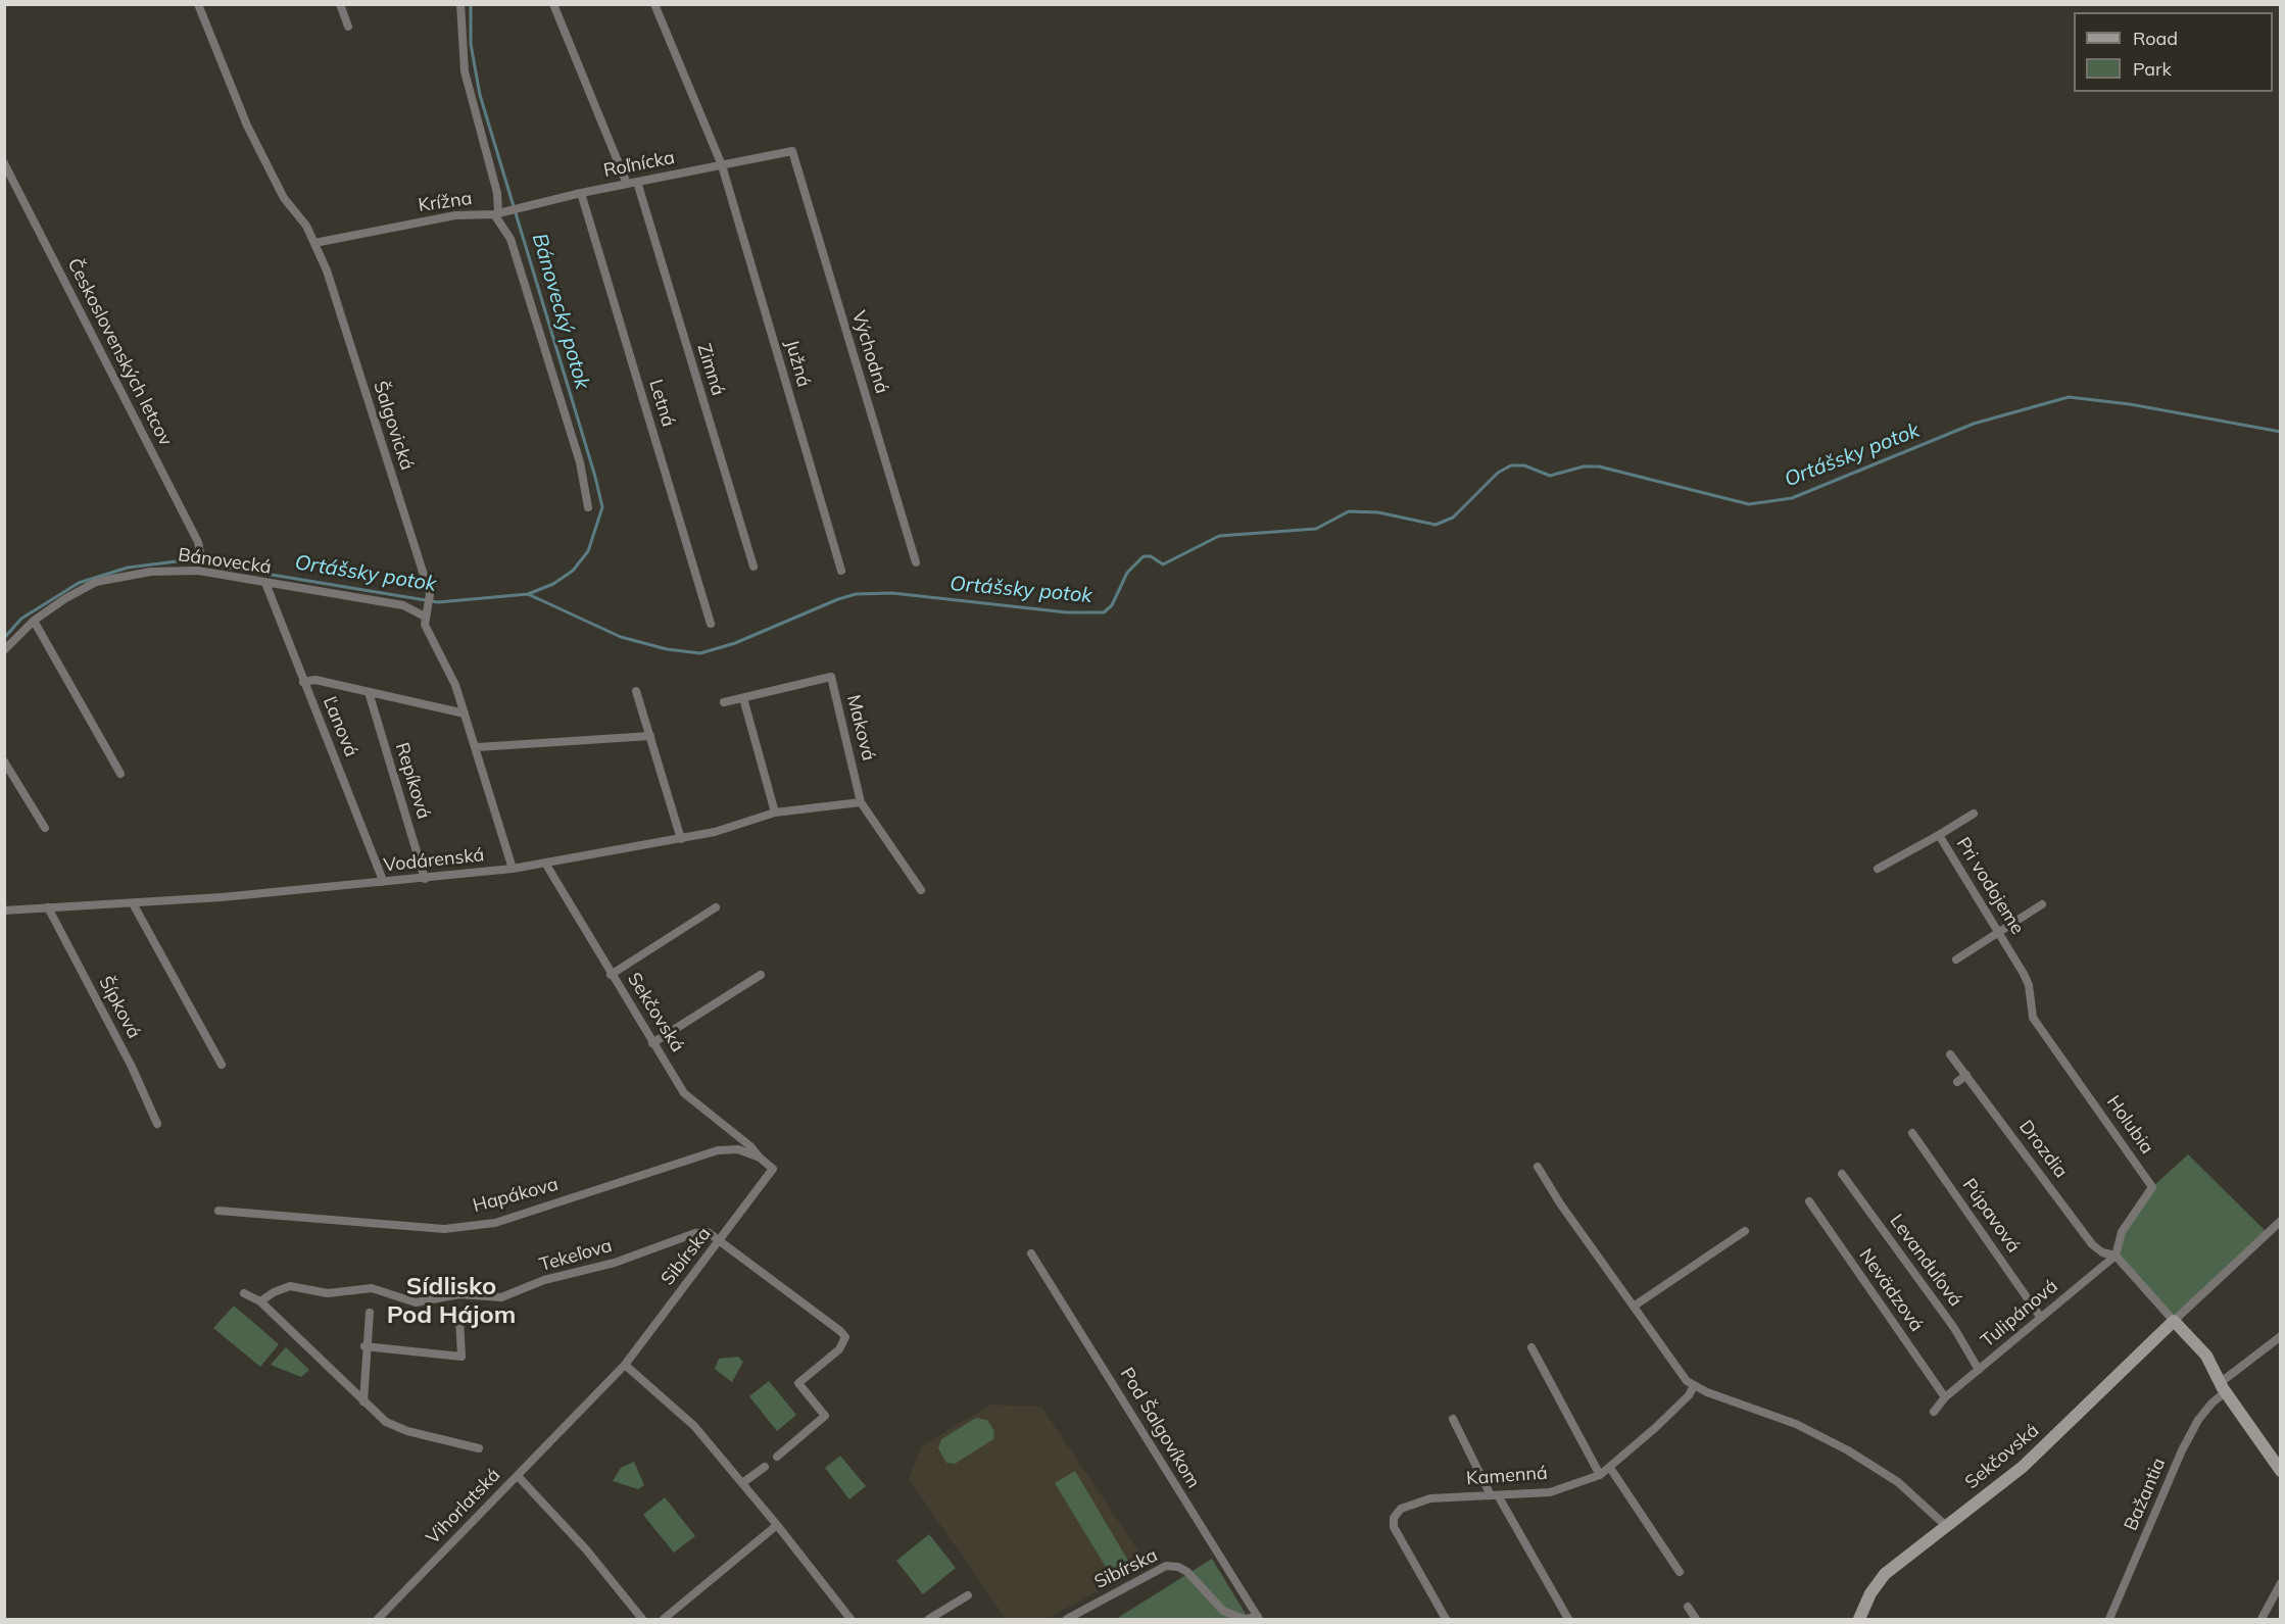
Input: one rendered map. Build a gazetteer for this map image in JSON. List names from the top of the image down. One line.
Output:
{"streets":{"street":["Roľnícka","Krížna","Československých letcov","Východná","Južná","Zimná","Letná","Šalgovická","Bánovecká","Ľanová","Maková","Repíková","Vodárenská","Pri vodojeme","Šípková","Sekčovská","Holubia","Drozdia","Hapákova","Púpavová","Tekeľova","Sibírska","Levanduľová","Nevädzová","Tulipánová","Pod Šalgovíkom","Kamenná","Bažantia","Vihorlatská"]},"crossings":[["Roľnícka","Krížna"],["Roľnícka","Východná"],["Roľnícka","Južná"],["Roľnícka","Zimná"],["Roľnícka","Letná"],["Krížna","Šalgovická"],["Šalgovická","Bánovecká"],["Bánovecká","Ľanová"],["Ľanová","Vodárenská"],["Maková","Vodárenská"],["Repíková","Vodárenská"],["Vodárenská","Šípková"],["Vodárenská","Sekčovská"],["Pri vodojeme","Holubia"],["Sekčovská","Hapákova"],["Holubia","Drozdia"],["Holubia","Tulipánová"],["Drozdia","Tulipánová"],["Hapákova","Sibírska"],["Púpavová","Tulipánová"],["Tekeľova","Sibírska"],["Sibírska","Pod Šalgovíkom"],["Sibírska","Vihorlatská"],["Levanduľová","Tulipánová"],["Nevädzová","Tulipánová"]],"districts":["Sídlisko Pod Hájom"],"water":["Bánovecký potok","Ortášsky potok"],"legend":["Road","Park"]}
